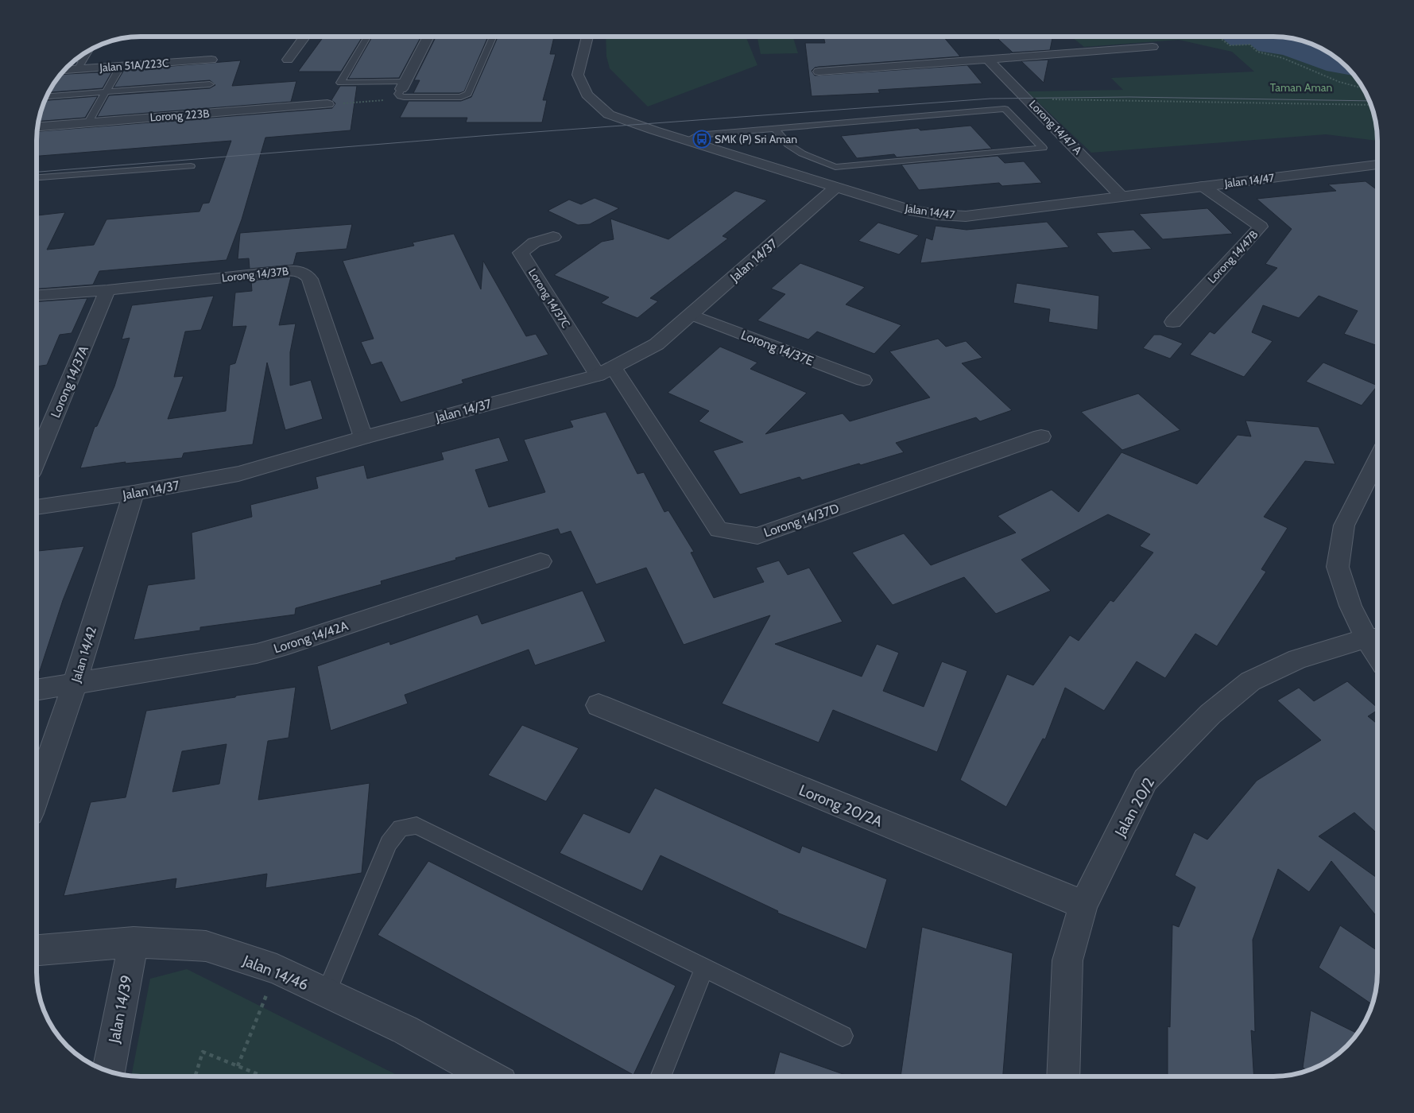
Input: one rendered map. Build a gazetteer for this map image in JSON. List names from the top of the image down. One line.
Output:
{"streets":{"street":["Jalan 51A/223C","Lorong 223B","Lorong 14/47 A","Jalan 14/47","Lorong 14/47B","Jalan 14/37","Lorong 14/37B","Lorong 14/37C","Lorong 14/37E","Lorong 14/37A","Lorong 14/37D","Lorong 14/42A","Jalan 14/42","Lorong 20/2A","Jalan 20/2","Jalan 14/46","Jalan 14/39"]},"crossings":[["Lorong 14/47 A","Jalan 14/47"],["Jalan 14/47","Lorong 14/47B"],["Jalan 14/47","Jalan 14/37"],["Jalan 14/37","Lorong 14/37B"],["Jalan 14/37","Lorong 14/37C"],["Jalan 14/37","Lorong 14/37E"],["Jalan 14/37","Lorong 14/37D"],["Jalan 14/37","Jalan 14/42"],["Lorong 14/37B","Lorong 14/37A"],["Lorong 14/37C","Lorong 14/37D"],["Lorong 14/42A","Jalan 14/42"],["Lorong 20/2A","Jalan 20/2"],["Jalan 14/46","Jalan 14/39"]],"parks":["Taman Aman"],"places":{"bus stop":["SMK (P) Sri Aman"]}}
